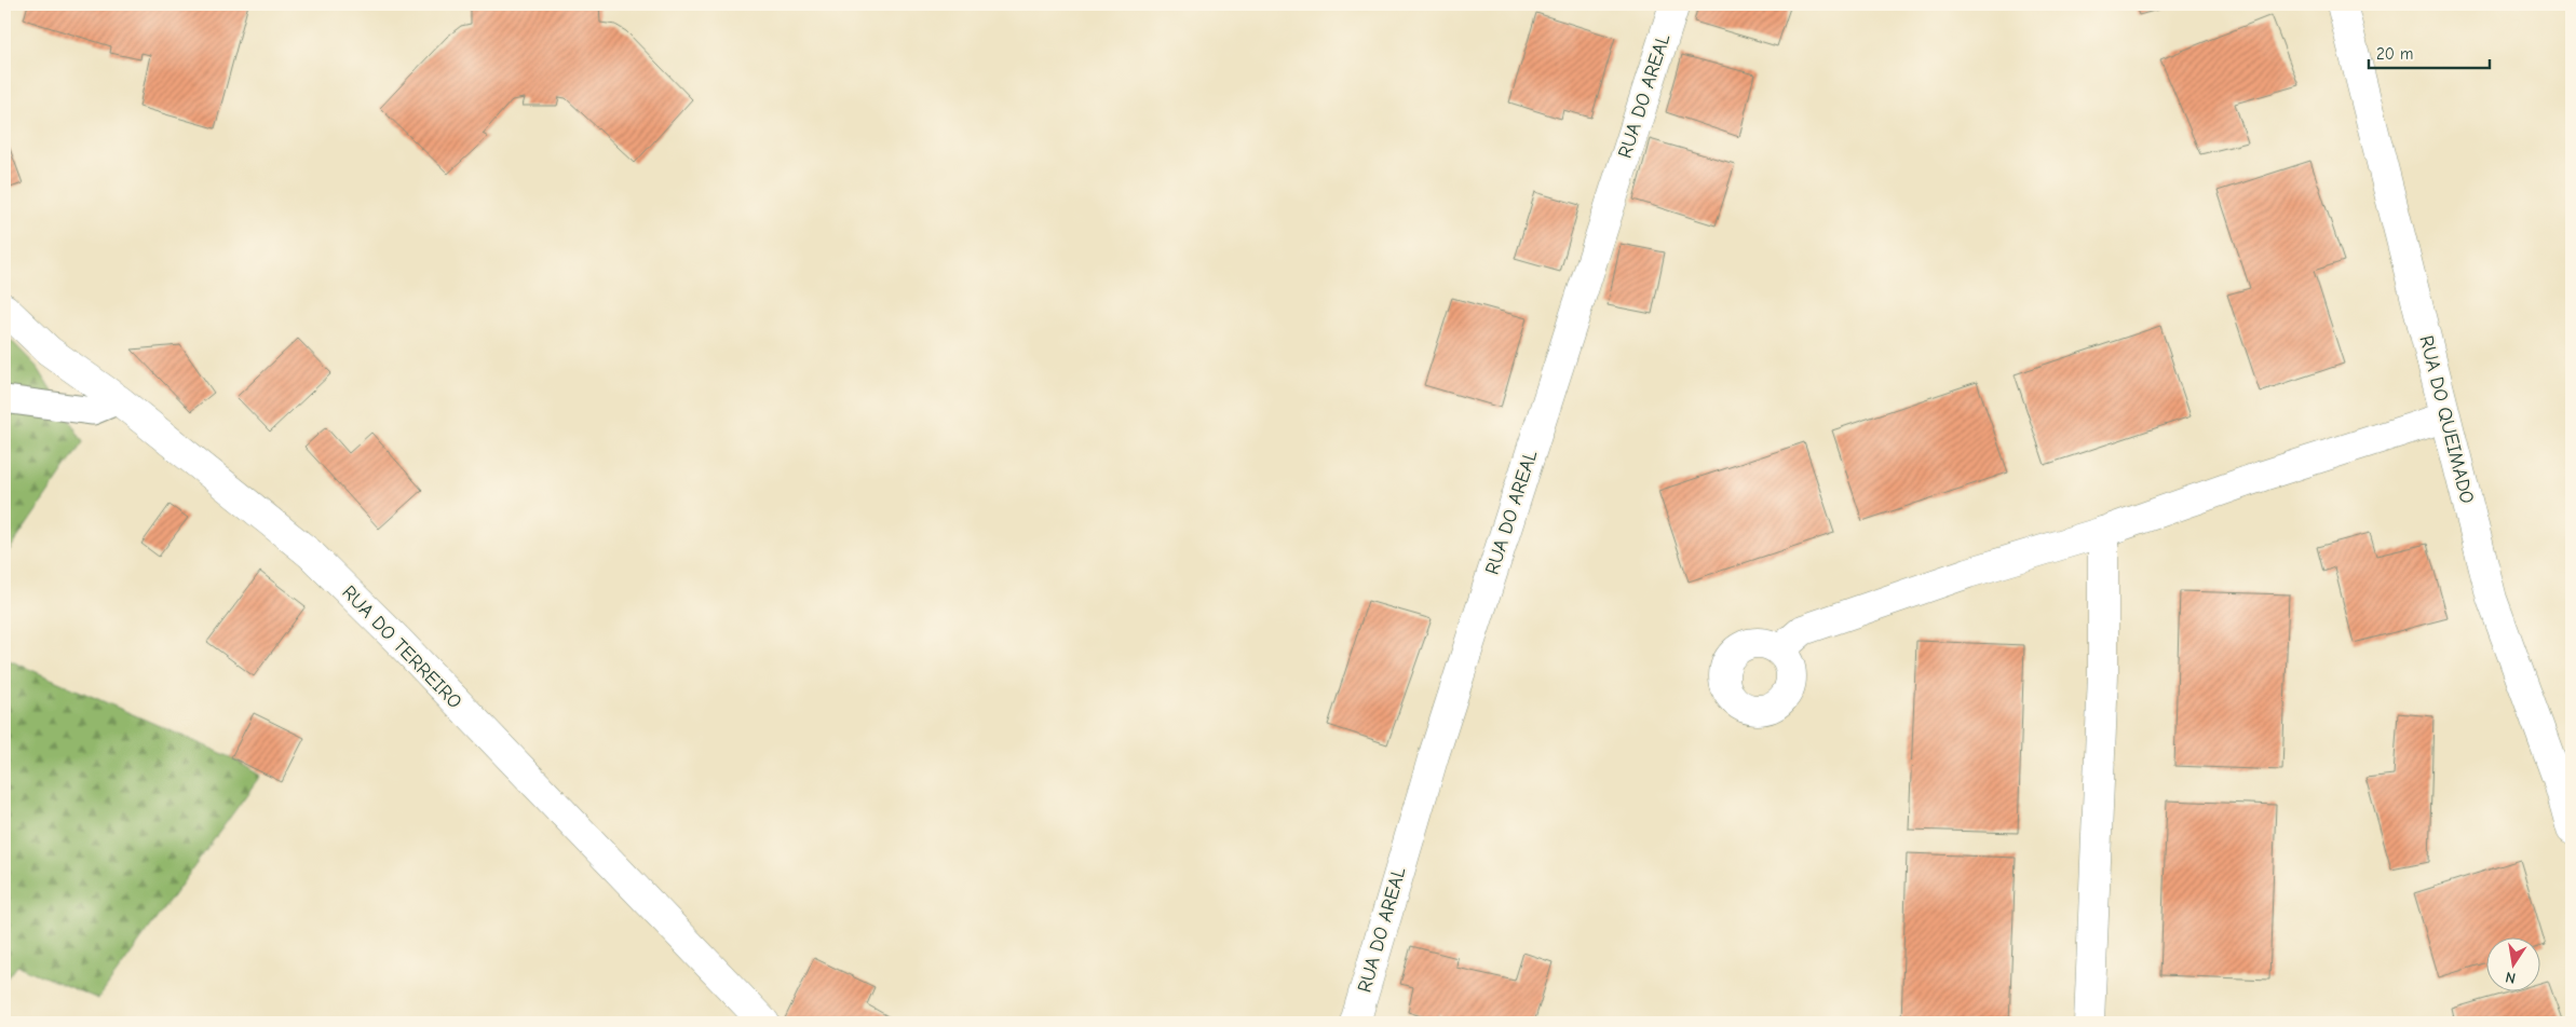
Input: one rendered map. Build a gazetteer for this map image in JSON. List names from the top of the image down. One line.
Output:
{"streets":{"street":["RUA DO AREAL","RUA DO QUEIMADO","RUA DO TERREIRO"]},"scale_bar":"20 m","north":"bottom"}
